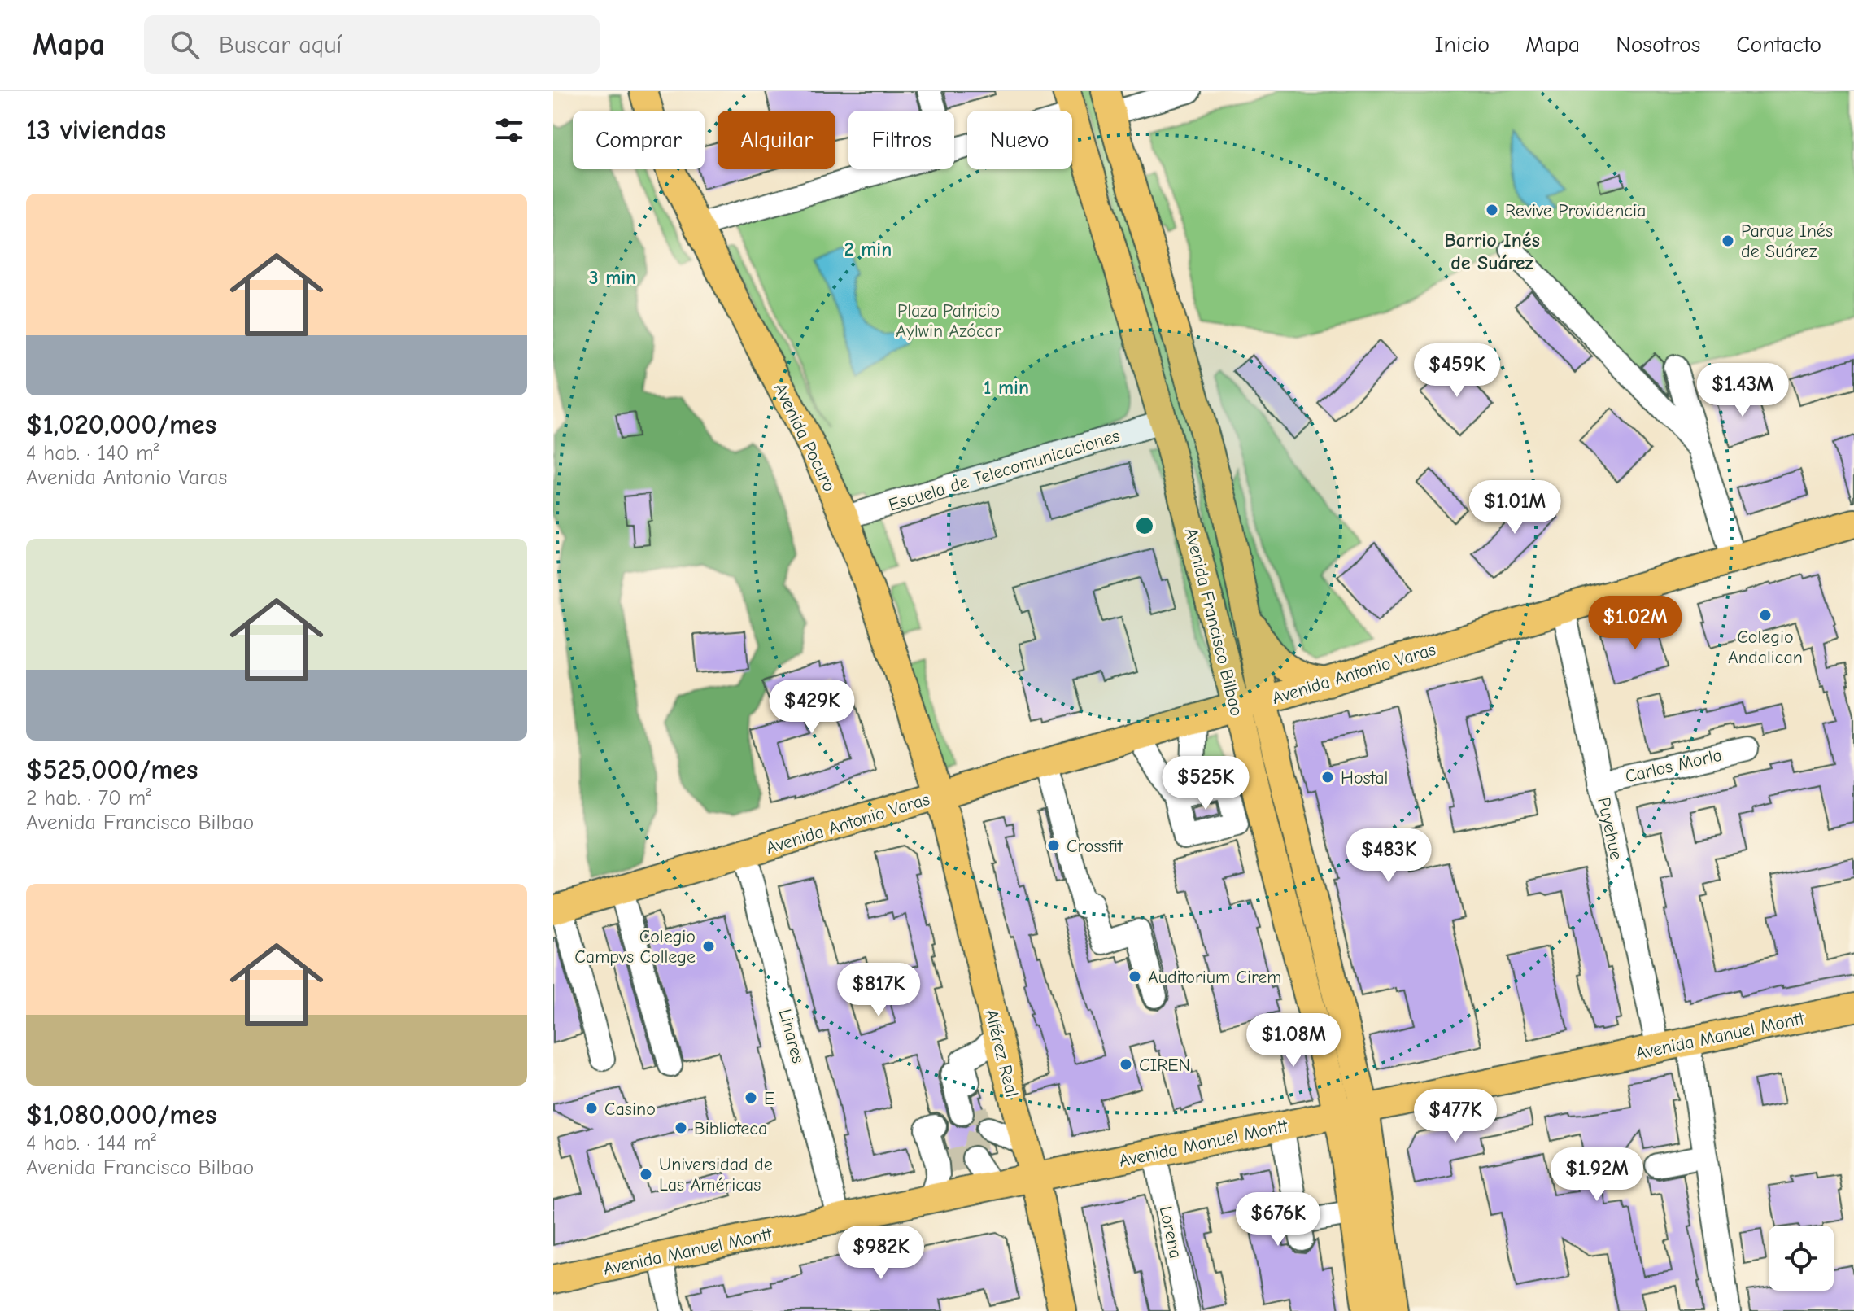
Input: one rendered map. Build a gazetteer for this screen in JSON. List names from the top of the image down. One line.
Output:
{"streets":{"main road":["Avenida Pocuro","Avenida Francisco Bilbao","Avenida Antonio Varas","Avenida Manuel Montt","Alférez Real"],"street":["Escuela de Telecomunicaciones","Carlos Morla","Puyehue","Linares","Lorena"]},"crossings":[["Avenida Pocuro","Escuela de Telecomunicaciones"],["Avenida Pocuro","Avenida Antonio Varas"],["Avenida Pocuro","Alférez Real"],["Escuela de Telecomunicaciones","Avenida Francisco Bilbao"],["Avenida Francisco Bilbao","Avenida Antonio Varas"],["Avenida Francisco Bilbao","Avenida Manuel Montt"],["Avenida Antonio Varas","Puyehue"],["Avenida Antonio Varas","Linares"],["Avenida Antonio Varas","Alférez Real"],["Carlos Morla","Puyehue"],["Puyehue","Avenida Manuel Montt"],["Avenida Manuel Montt","Linares"],["Avenida Manuel Montt","Alférez Real"],["Avenida Manuel Montt","Lorena"]],"districts":["Barrio Inés de Suárez"],"parks":["Plaza Patricio Aylwin Azócar"],"places":["Revive Providencia","Parque Inés de Suárez","Colegio Andalican","Hostal","Crossfit","Colegio Campvs College","Auditorium Cirem","CIREN","E","Casino","Biblioteca","Universidad de Las Américas"],"page":{"header":"Mapa","search":"Buscar aquí","nav":["Inicio","Mapa","Nosotros","Contacto"],"heading":"13 viviendas","chip":["Comprar","Alquilar","Filtros","Nuevo"],"list":[{"name":"$1,020,000/mes","note":"4 hab. · 140 m² · Avenida Antonio Varas"},{"name":"$525,000/mes","note":"2 hab. · 70 m² · Avenida Francisco Bilbao"},{"name":"$1,080,000/mes","note":"4 hab. · 144 m² · Avenida Francisco Bilbao"}],"price":["$459K","$1.43M","$1.01M","$1.02M","$429K","$525K","$483K","$817K","$1.08M","$477K","$1.92M","$676K","$982K"]},"rings":["2 min","3 min","1 min"]}
